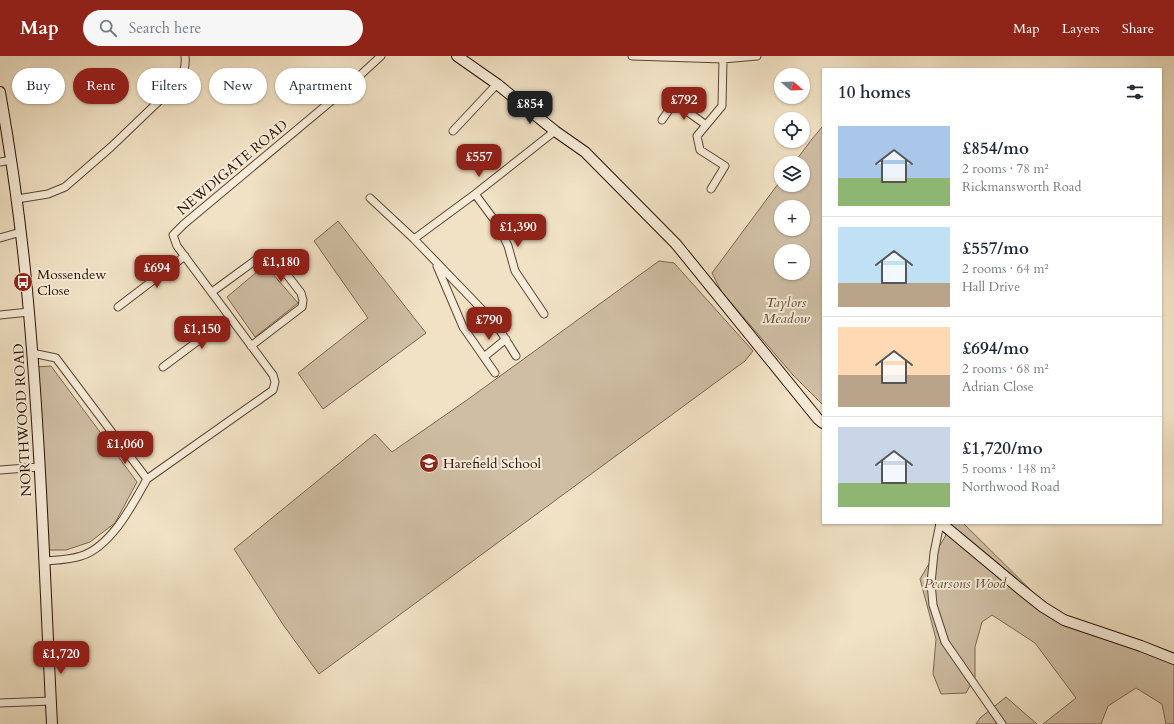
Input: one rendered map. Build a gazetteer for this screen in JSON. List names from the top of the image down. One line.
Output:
{"streets":{"street":["NEWDIGATE ROAD","NORTHWOOD ROAD"]},"parks":["Taylors Meadow","Pearsons Wood"],"places":{"bus stop":["Mossendew Close"],"school or university":["Harefield School"]},"north":"right","page":{"header":"Map","search":"Search here","nav":["Map","Layers","Share"],"map_buttons":["+","−"],"chip":["Buy","Rent","Filters","New","Apartment"],"heading":"10 homes","price":["£792","£854","£557","£1,390","£1,180","£694","£790","£1,150","£1,060","£1,720"],"list":[{"name":"£854/mo","note":"2 rooms · 78 m² · Rickmansworth Road"},{"name":"£557/mo","note":"2 rooms · 64 m² · Hall Drive"},{"name":"£694/mo","note":"2 rooms · 68 m² · Adrian Close"},{"name":"£1,720/mo","note":"5 rooms · 148 m² · Northwood Road"}]}}
